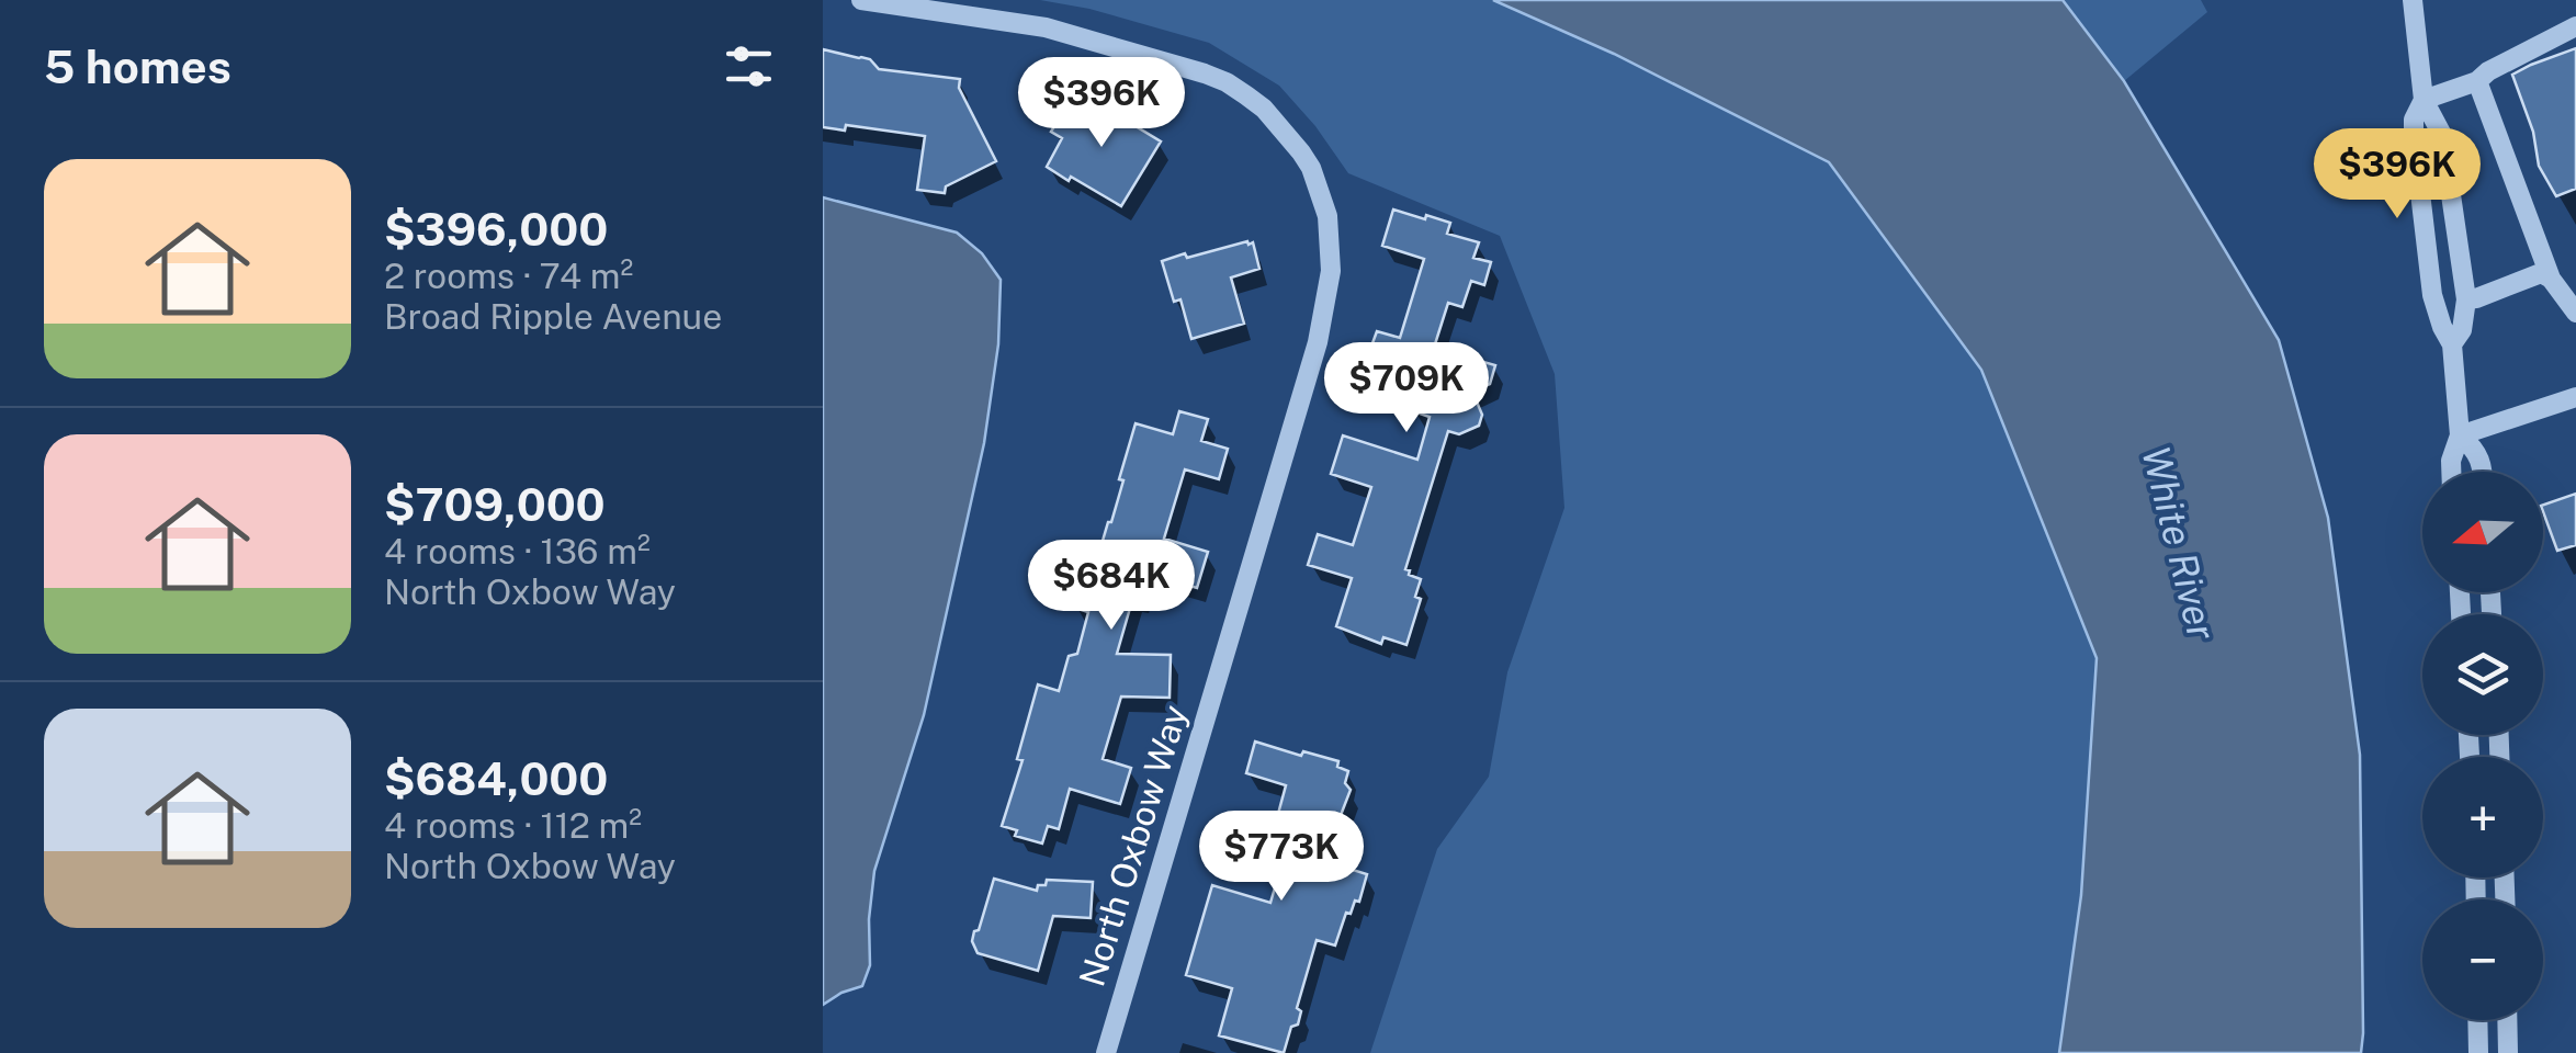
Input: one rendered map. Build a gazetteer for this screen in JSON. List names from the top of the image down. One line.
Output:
{"streets":{"street":["North Oxbow Way"]},"water":["White River"],"north":"left","page":{"heading":"5 homes","price":["$396K","$396K","$709K","$684K","$773K"],"list":[{"name":"$396,000","note":"2 rooms · 74 m² · Broad Ripple Avenue"},{"name":"$709,000","note":"4 rooms · 136 m² · North Oxbow Way"},{"name":"$684,000","note":"4 rooms · 112 m² · North Oxbow Way"}],"map_buttons":["+","−"]}}
